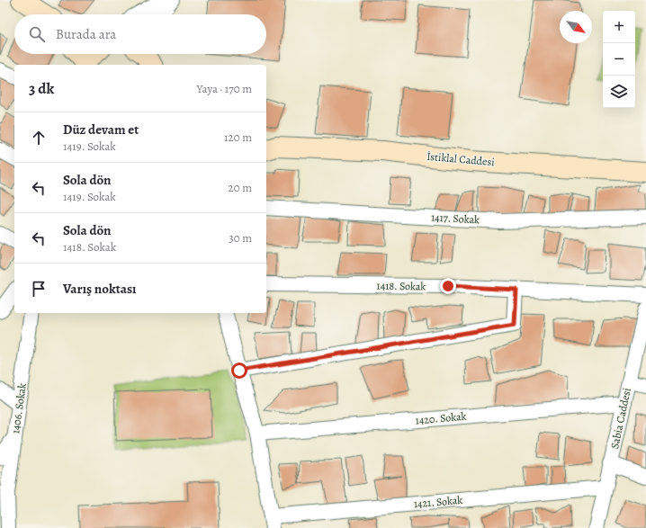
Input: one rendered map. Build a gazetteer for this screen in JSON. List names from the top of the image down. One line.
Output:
{"streets":{"street":["İstiklal Caddesi","1417. Sokak","1418. Sokak","1406. Sokak","1420. Sokak","Sabia Caddesi","1421. Sokak"]},"crossings":[["1420. Sokak","Sabia Caddesi"],["Sabia Caddesi","1421. Sokak"]],"north":"bottom right","page":{"map_buttons":["+","−"],"search":"Burada ara","heading":["3 dk","Yaya · 170 m"],"list":[["Düz devam et","1419. Sokak","120 m"],["Sola dön","1419. Sokak","20 m"],["Sola dön","1418. Sokak","30 m"],"Varış noktası"]}}
